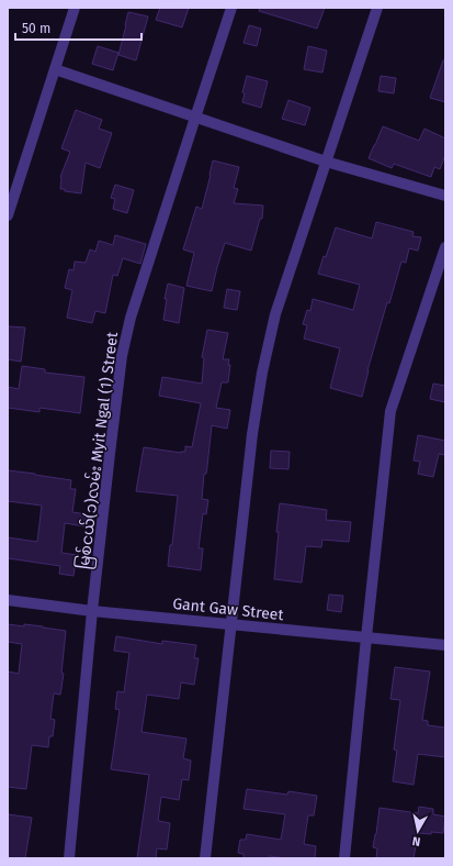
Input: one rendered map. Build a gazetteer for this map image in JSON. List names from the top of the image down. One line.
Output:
{"streets":{"street":["မြစ်ငယ်(၁)လမ်း Myit Ngal (1) Street","Gant Gaw Street"]},"crossings":[["မြစ်ငယ်(၁)လမ်း Myit Ngal (1) Street","Gant Gaw Street"]],"scale_bar":"50 m","north":"bottom"}
